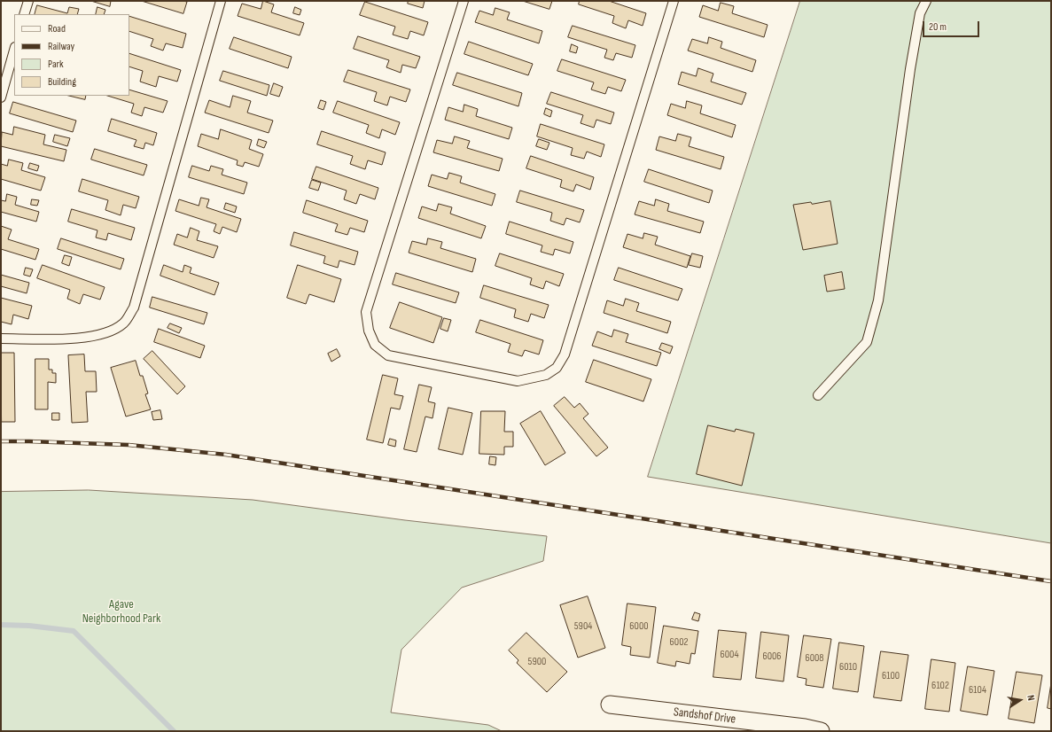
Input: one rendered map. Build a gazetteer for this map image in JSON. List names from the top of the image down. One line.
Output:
{"streets":{"street":["Sandshof Drive"]},"parks":["Agave Neighborhood Park"],"house_numbers":["5904","6000","6002","6004","6006","6008","5900","6010","6100","6102","6104"],"legend":["Road","Railway","Park","Building"],"scale_bar":"20 m","north":"right"}
